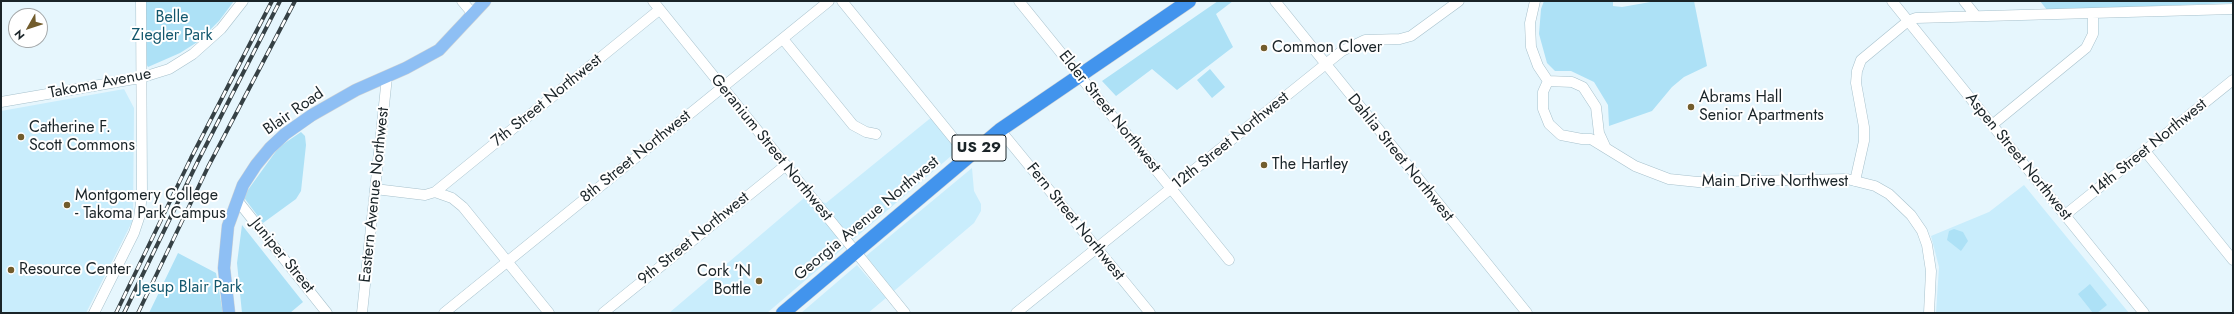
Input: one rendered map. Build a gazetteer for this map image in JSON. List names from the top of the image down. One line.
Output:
{"streets":{"highway":["US 29","Georgia Avenue Northwest"],"main road":["Blair Road"],"street":["Takoma Avenue","7th Street Northwest","Elder Street Northwest","12th Street Northwest","Geranium Street Northwest","14th Street Northwest","8th Street Northwest","Aspen Street Northwest","Dahlia Street Northwest","Main Drive Northwest","Eastern Avenue Northwest","Fern Street Northwest","9th Street Northwest","Juniper Street"]},"crossings":[["7th Street Northwest","Geranium Street Northwest"],["Blair Road","Eastern Avenue Northwest"],["Blair Road","Juniper Street"],["Elder Street Northwest","12th Street Northwest"],["Elder Street Northwest","Georgia Avenue Northwest"],["12th Street Northwest","Dahlia Street Northwest"],["12th Street Northwest","Fern Street Northwest"],["Geranium Street Northwest","8th Street Northwest"],["Geranium Street Northwest","Georgia Avenue Northwest"],["Geranium Street Northwest","9th Street Northwest"],["14th Street Northwest","Aspen Street Northwest"],["Georgia Avenue Northwest","Fern Street Northwest"]],"parks":["Belle Ziegler Park","Jesup Blair Park"],"places":["Common Clover","Abrams Hall Senior Apartments","Catherine F. Scott Commons","The Hartley","Montgomery College - Takoma Park Campus","Resource Center","Cork 'N Bottle"],"north":"bottom left"}
